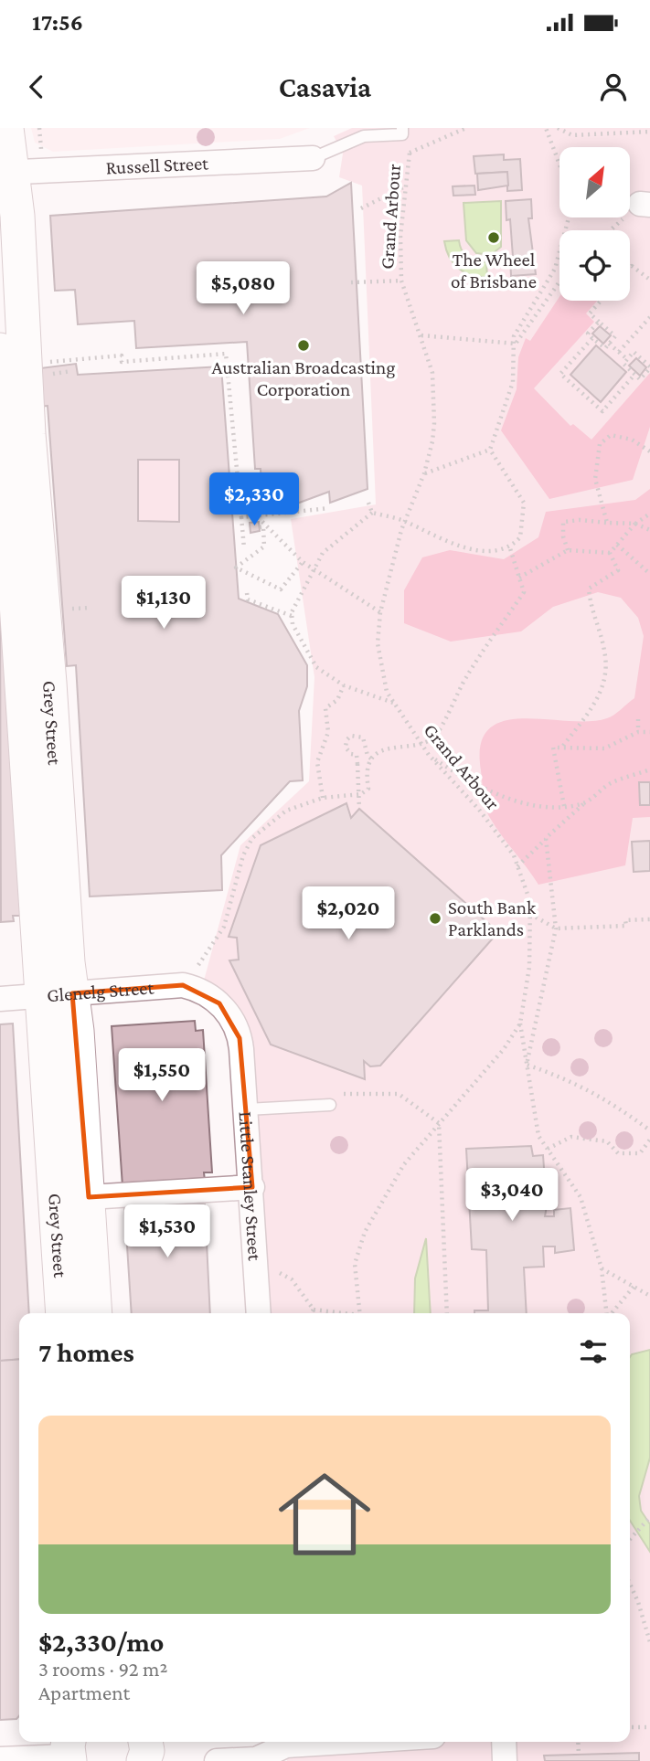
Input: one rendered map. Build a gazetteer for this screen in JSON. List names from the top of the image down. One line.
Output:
{"streets":{"street":["Russell Street","Grey Street","Glenelg Street","Little Stanley Street"],"path":["Grand Arbour"]},"crossings":[["Russell Street","Grey Street"],["Grey Street","Glenelg Street"],["Glenelg Street","Little Stanley Street"]],"places":["The Wheel of Brisbane","Australian Broadcasting Corporation","South Bank Parklands"],"north":"top right","page":{"status":"17:56","header":"Casavia","price":["$5,080","$2,330","$1,130","$2,020","$1,550","$3,040","$1,530"],"heading":"7 homes","list":[{"name":"$2,330/mo","note":"3 rooms · 92 m² · Apartment"}]}}
